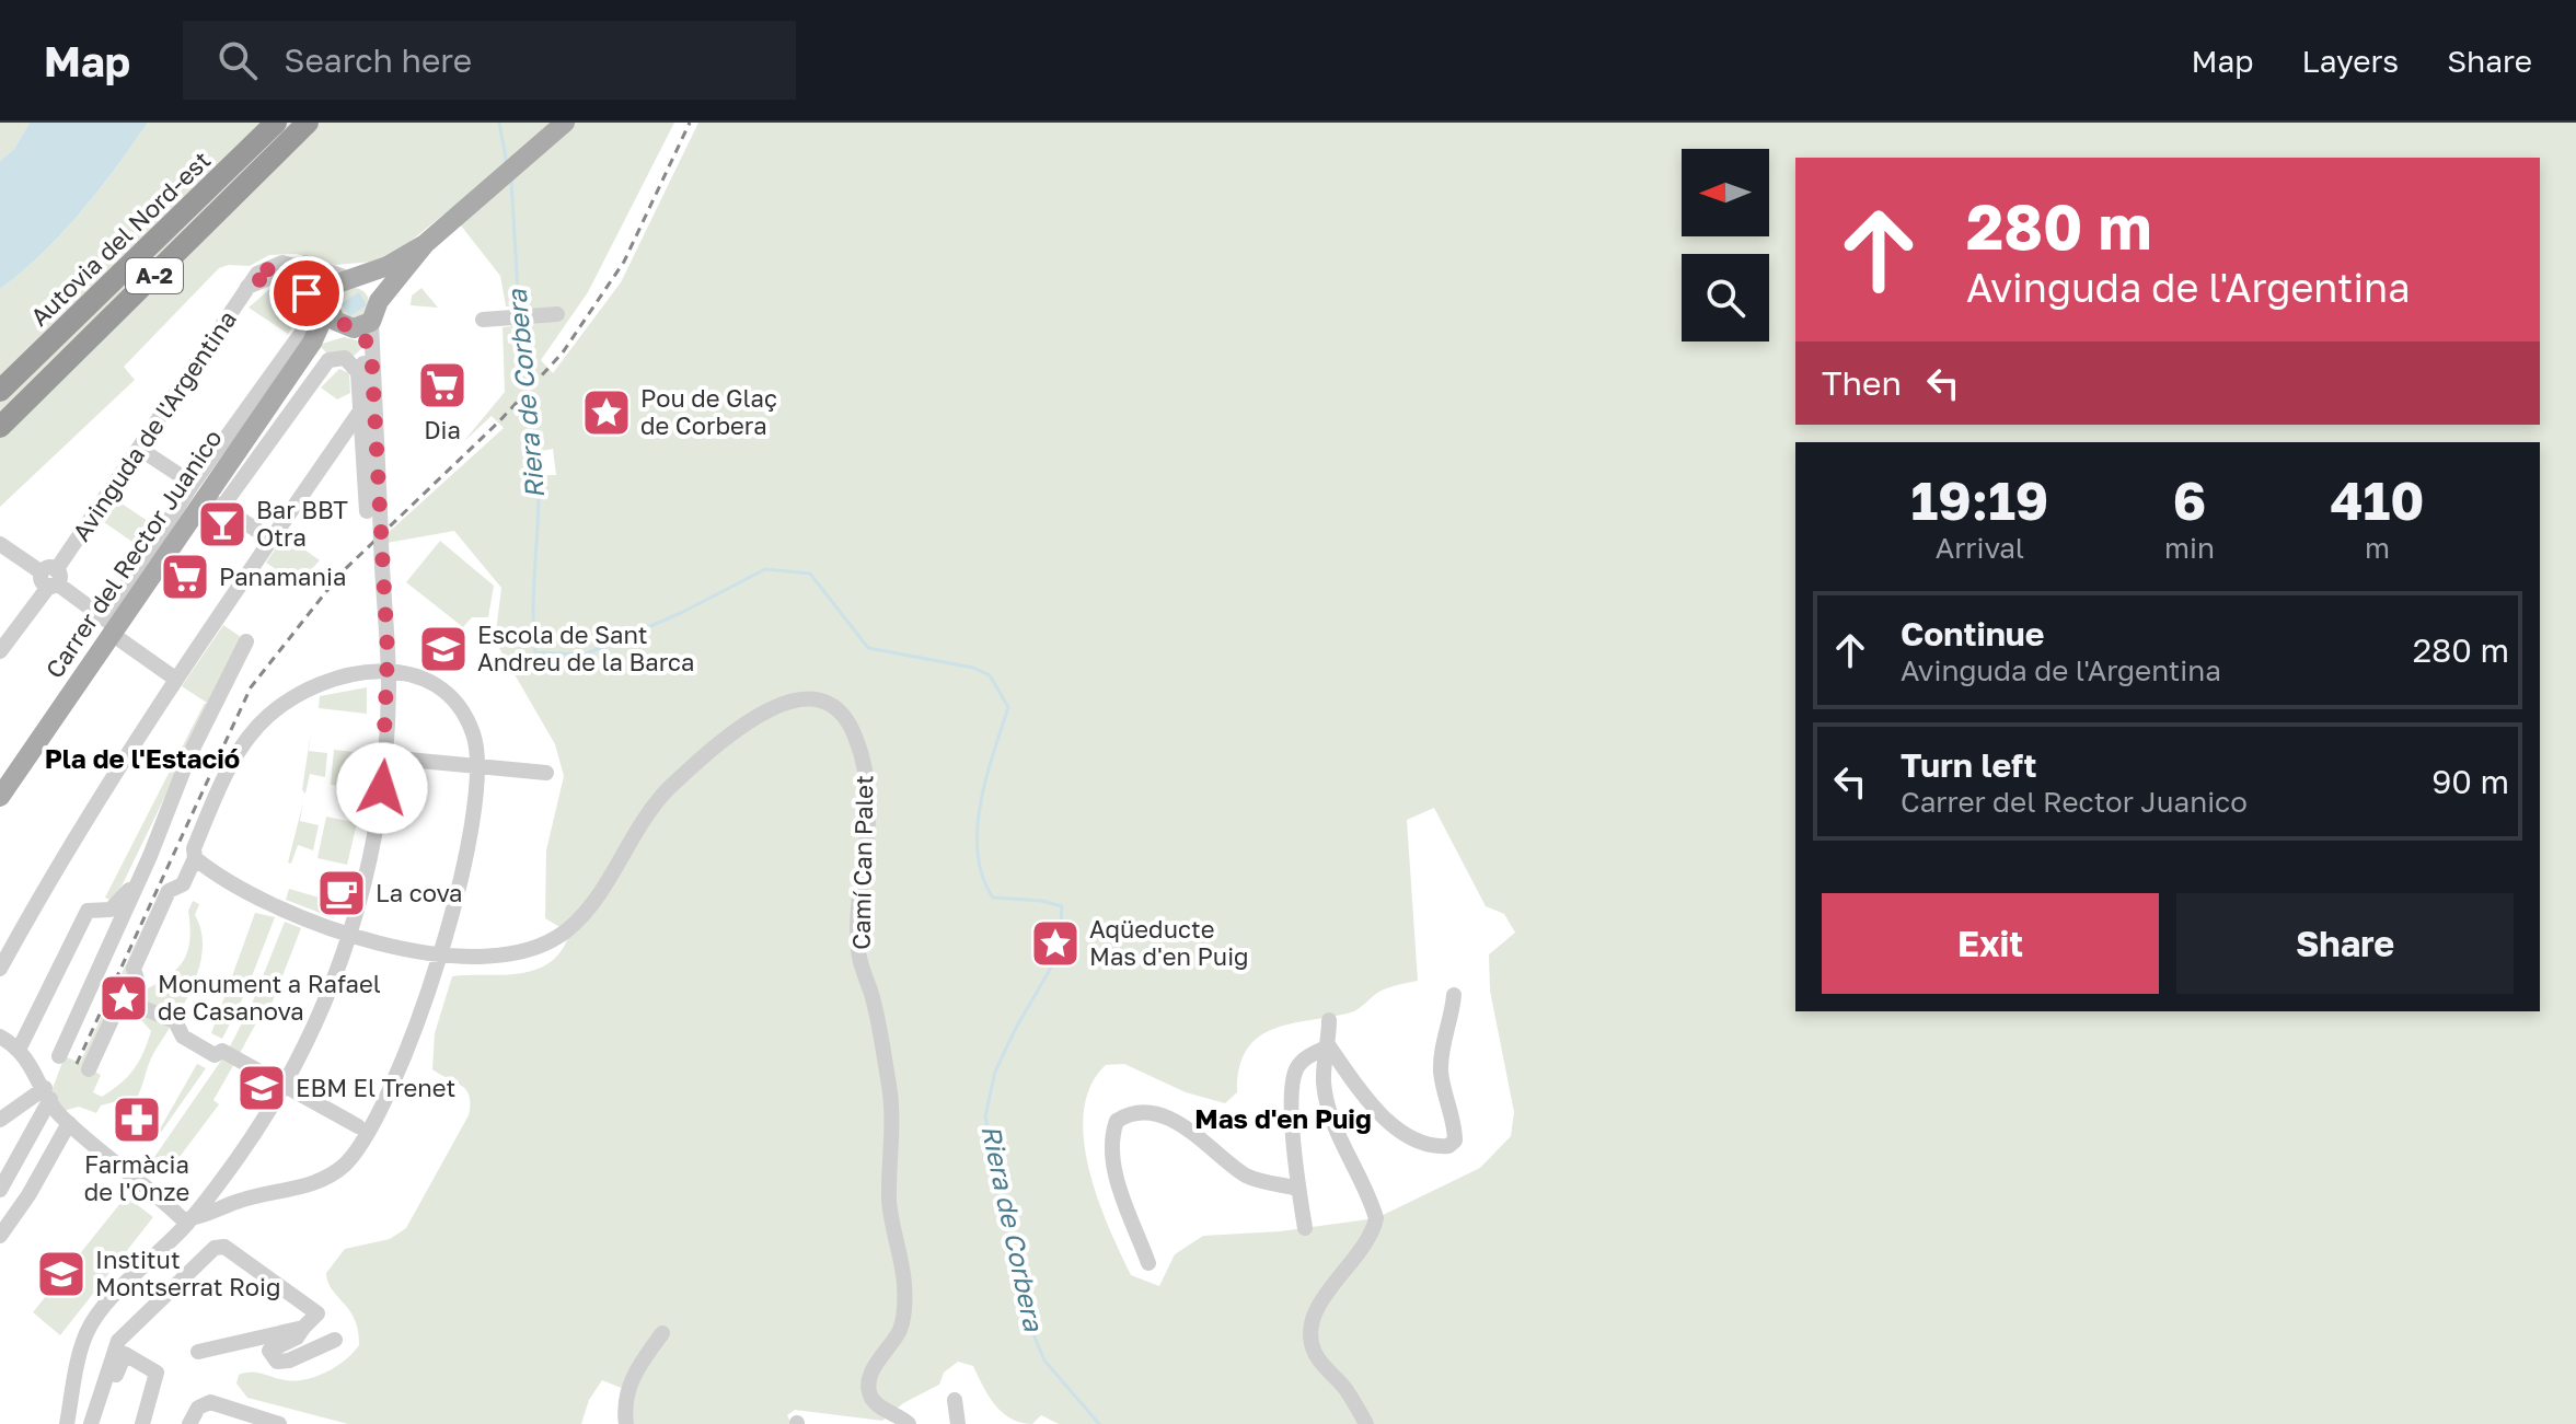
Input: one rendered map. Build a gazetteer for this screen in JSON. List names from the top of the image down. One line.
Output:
{"streets":{"highway":["Autovia del Nord-est","A-2"],"main road":["Carrer del Rector Juanico"],"street":["Avinguda de l'Argentina","Camí Can Palet"]},"crossings":[["Avinguda de l'Argentina","Carrer del Rector Juanico"]],"districts":["Pla de l'Estació","Mas d'en Puig"],"water":["Riera de Corbera"],"places":{"supermarket":["Dia","Panamania"],"place":["Pou de Glaç de Corbera","Aqüeducte Mas d'en Puig","Monument a Rafael de Casanova"],"bar":["Bar BBT Otra"],"school or university":["Escola de Sant Andreu de la Barca","EBM El Trenet","Institut Montserrat Roig"],"cafe":["La cova"],"pharmacy":["Farmàcia de l'Onze"]},"north":"left","page":{"header":"Map","search":"Search here","nav":["Map","Layers","Share"],"turn":["280 m","Avinguda de l'Argentina"],"then":"Then","eta":["19:19","Arrival","6","min","410","m"],"list":[{"name":"Continue","note":"Avinguda de l'Argentina","value":"280 m"},{"name":"Turn left","note":"Carrer del Rector Juanico","value":"90 m"}],"buttons":["Exit","Share"]}}
